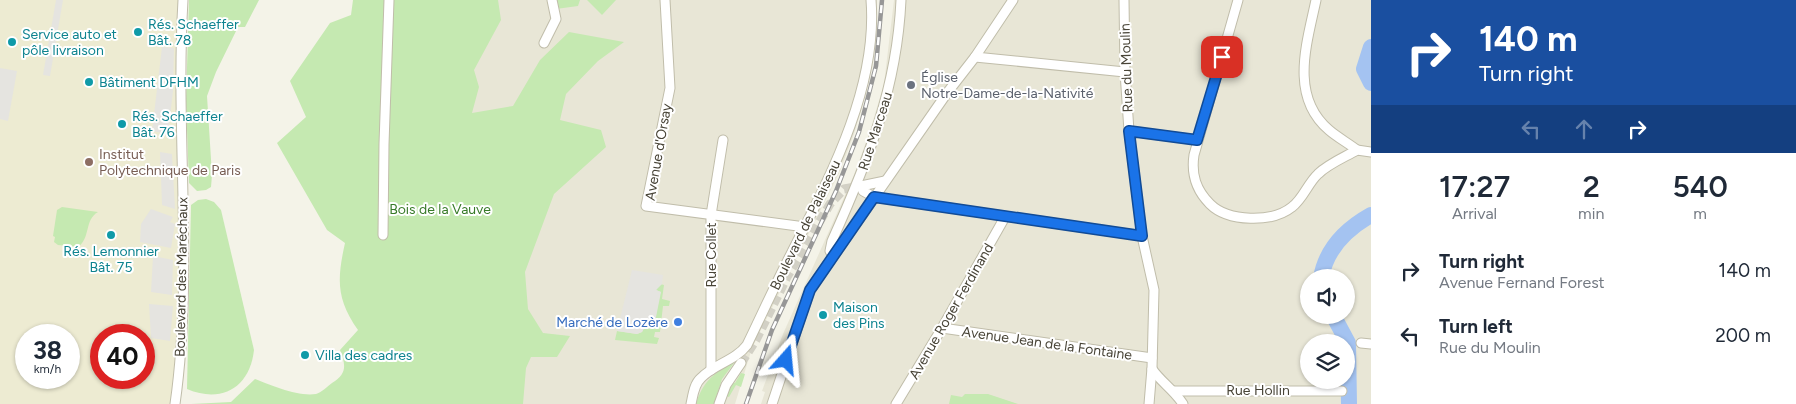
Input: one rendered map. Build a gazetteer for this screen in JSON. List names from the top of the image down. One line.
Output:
{"streets":{"street":["Rue du Moulin","Rue Marceau","Avenue d'Orsay","Boulevard de Palaiseau","Rue Collet","Boulevard des Maréchaux","Avenue Roger Ferdinand","Avenue Jean de la Fontaine","Rue Hollin"]},"crossings":[["Rue du Moulin","Avenue Jean de la Fontaine"],["Avenue d'Orsay","Boulevard de Palaiseau"],["Avenue d'Orsay","Rue Collet"],["Boulevard de Palaiseau","Rue Collet"],["Avenue Roger Ferdinand","Avenue Jean de la Fontaine"]],"parks":["Bois de la Vauve"],"places":["Rés. Schaeffer Bât. 78","Service auto et pôle livraison","Bâtiment DFHM","Église Notre-Dame-de-la-Nativité","Rés. Schaeffer Bât. 76","Institut Polytechnique de Paris","Rés. Lemonnier Bât. 75","Maison des Pins","Marché de Lozère","Villa des cadres"],"page":{"turn":["140 m","Turn right"],"eta":["17:27","Arrival","2","min","540","m"],"list":[{"name":"Turn right","note":"Avenue Fernand Forest","value":"140 m"},{"name":"Turn left","note":"Rue du Moulin","value":"200 m"}],"speed":"38 km/h","limit":"40"}}
